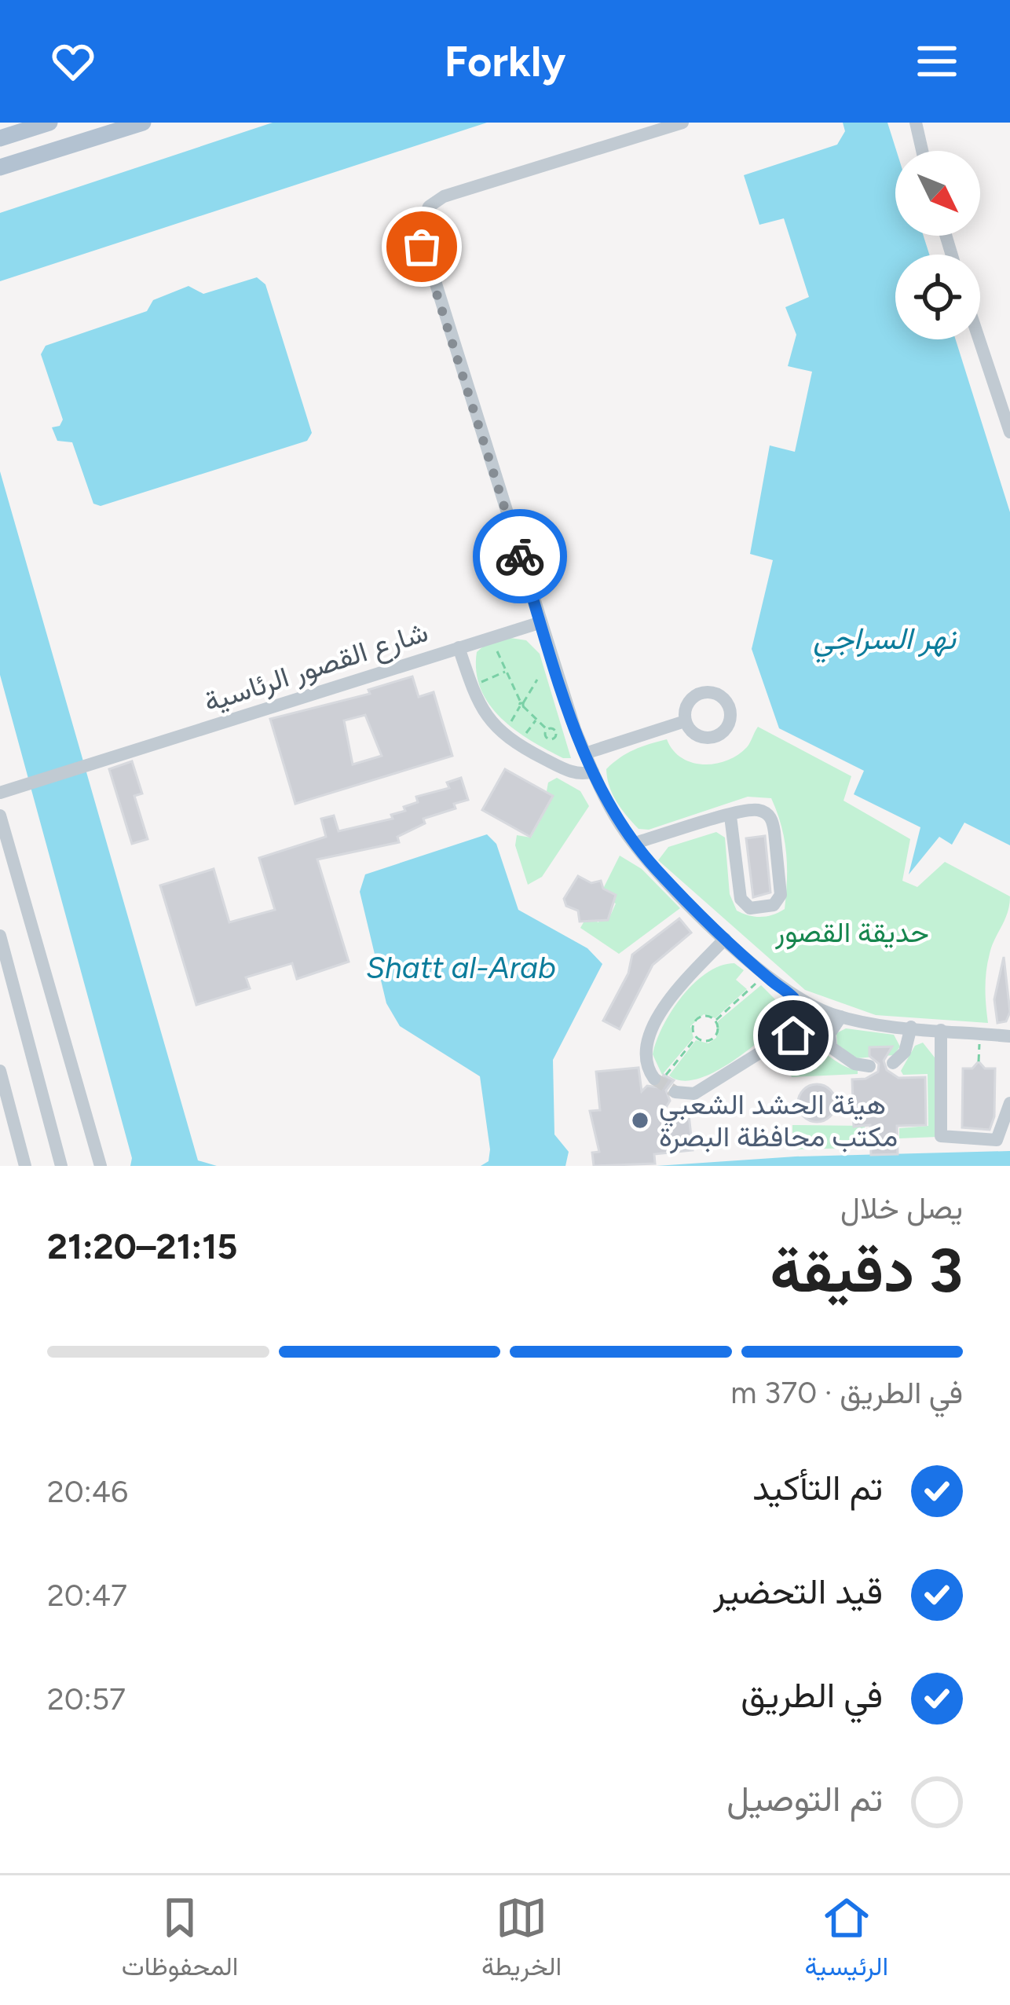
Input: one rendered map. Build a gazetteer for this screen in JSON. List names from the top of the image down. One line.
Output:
{"streets":{"street":["شارع القصور الرئاسية"]},"water":["نهر السراجي","Shatt al-Arab"],"parks":["حديقة القصور"],"places":["هيئة الحشد الشعبي مكتب محافظة البصرة"],"north":"bottom right","page":{"header":"Forkly","heading":["3 دقيقة","يصل خلال","21:15–21:20"],"bar":"في الطريق · 370 m","list":[["تم التأكيد","20:46"],["قيد التحضير","20:47"],["في الطريق","20:57"],"تم التوصيل"],"tabs":["الرئيسية","الخريطة","المحفوظات"]}}
